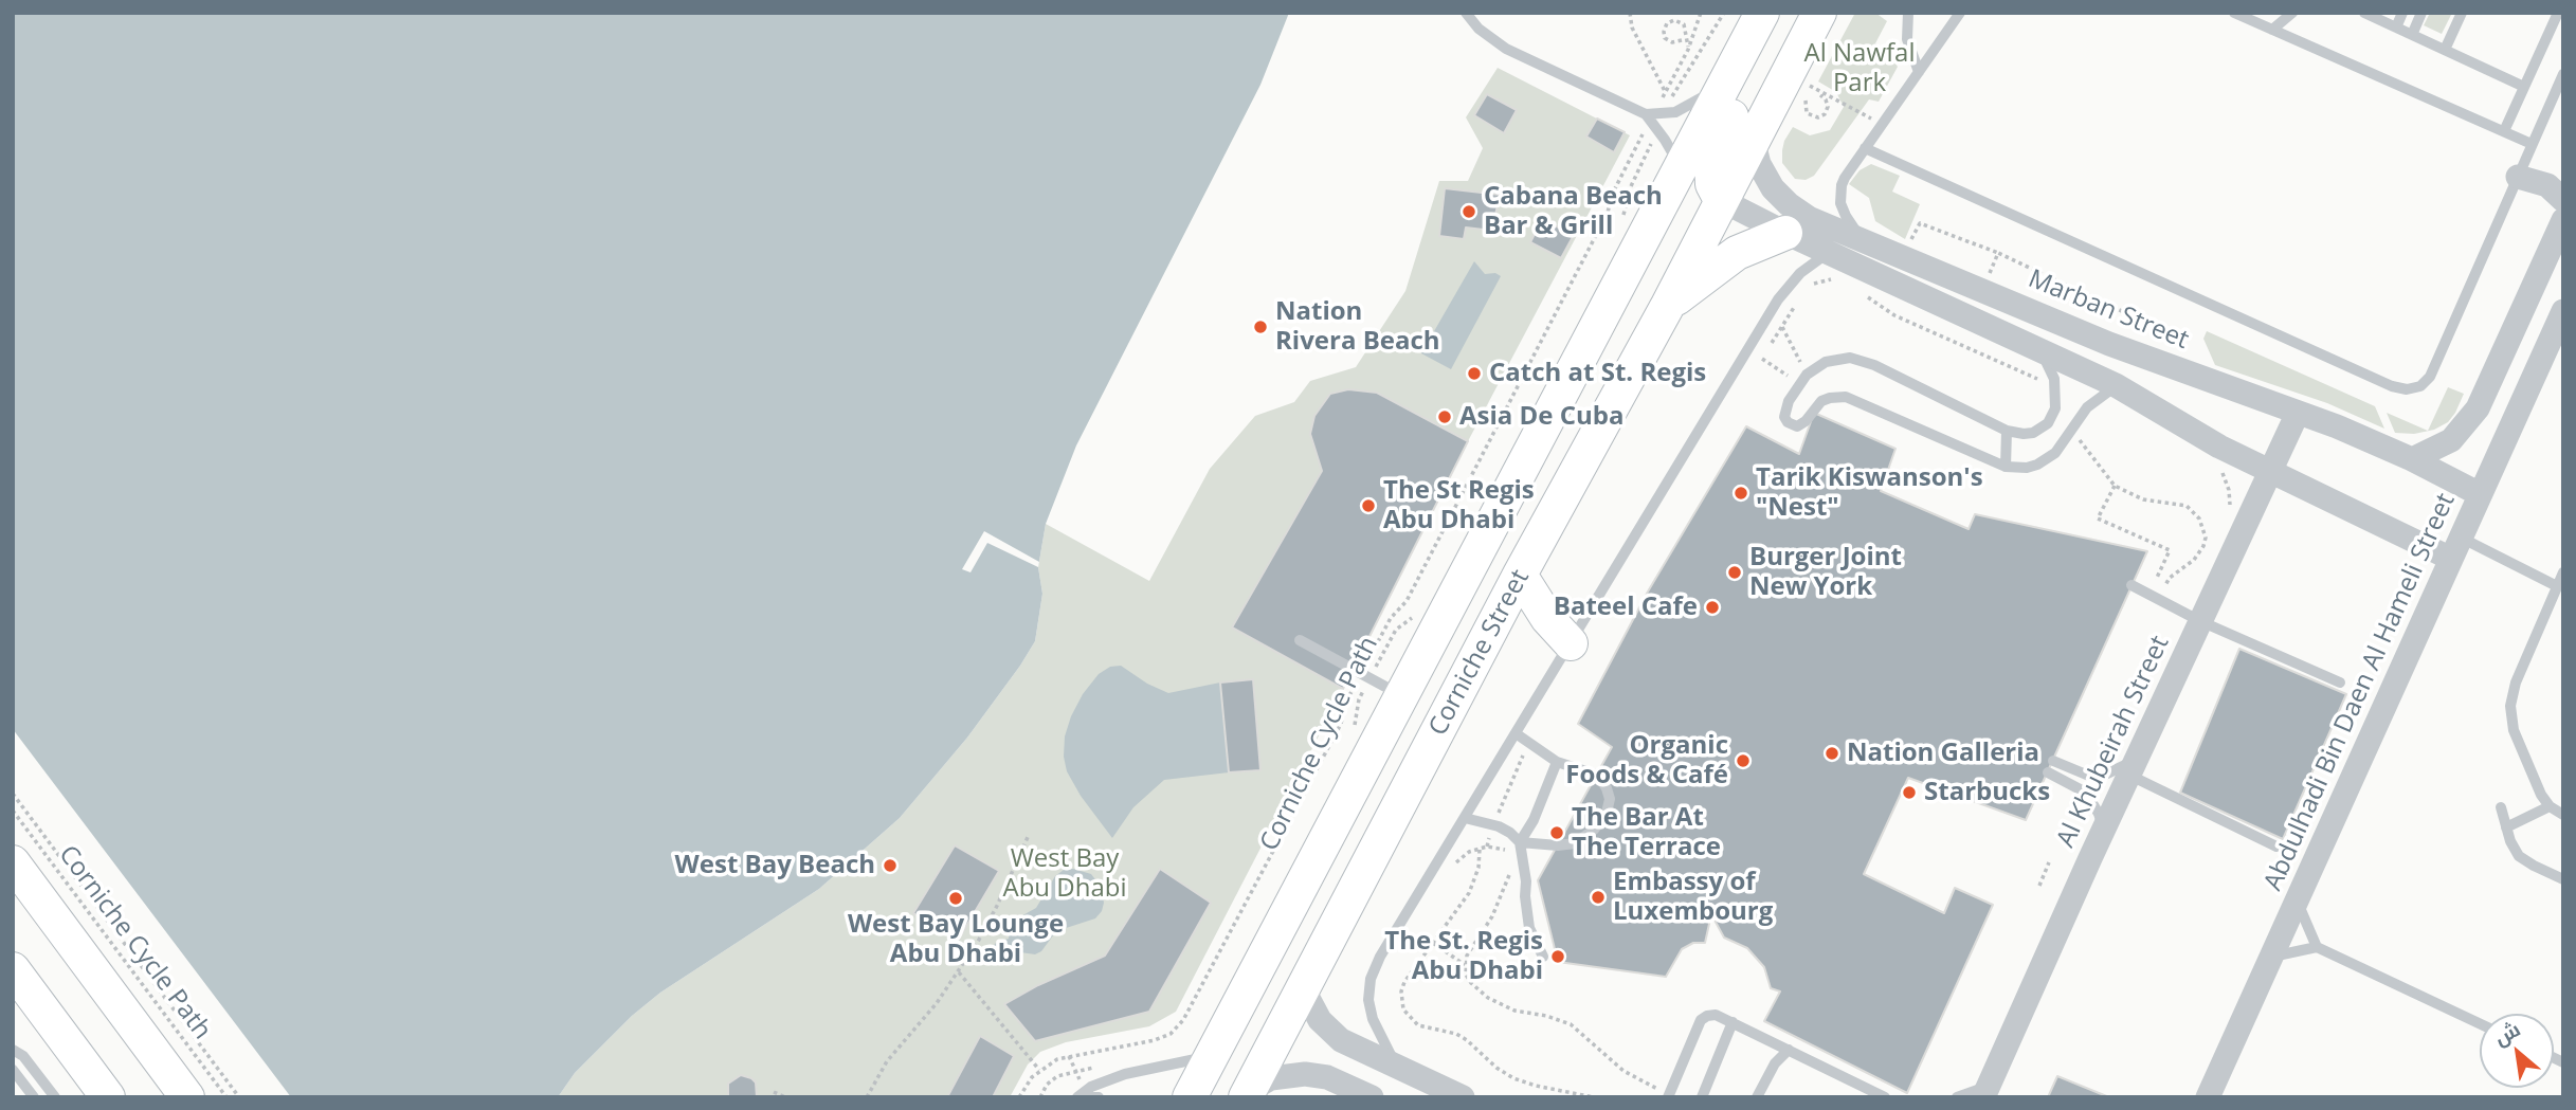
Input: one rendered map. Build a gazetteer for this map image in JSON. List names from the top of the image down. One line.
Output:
{"streets":{"main road":["Corniche Street"],"street":["Marban Street","Abdulhadi Bin Daen Al Hameli Street","Al Khubeirah Street"],"path":["Corniche Cycle Path"]},"crossings":[["Marban Street","Corniche Street"],["Marban Street","Abdulhadi Bin Daen Al Hameli Street"],["Marban Street","Al Khubeirah Street"]],"parks":["Al Nawfal Park","West Bay Abu Dhabi"],"places":["Cabana Beach Bar & Grill","Nation Rivera Beach","Catch at St. Regis","Asia De Cuba","Tarik Kiswanson's \"Nest\"","The St Regis Abu Dhabi","Burger Joint New York","Bateel Cafe","Nation Galleria","Organic Foods & Café","Starbucks","The Bar At The Terrace","West Bay Beach","Embassy of Luxembourg","West Bay Lounge Abu Dhabi","The St. Regis Abu Dhabi"],"north":"top left"}
